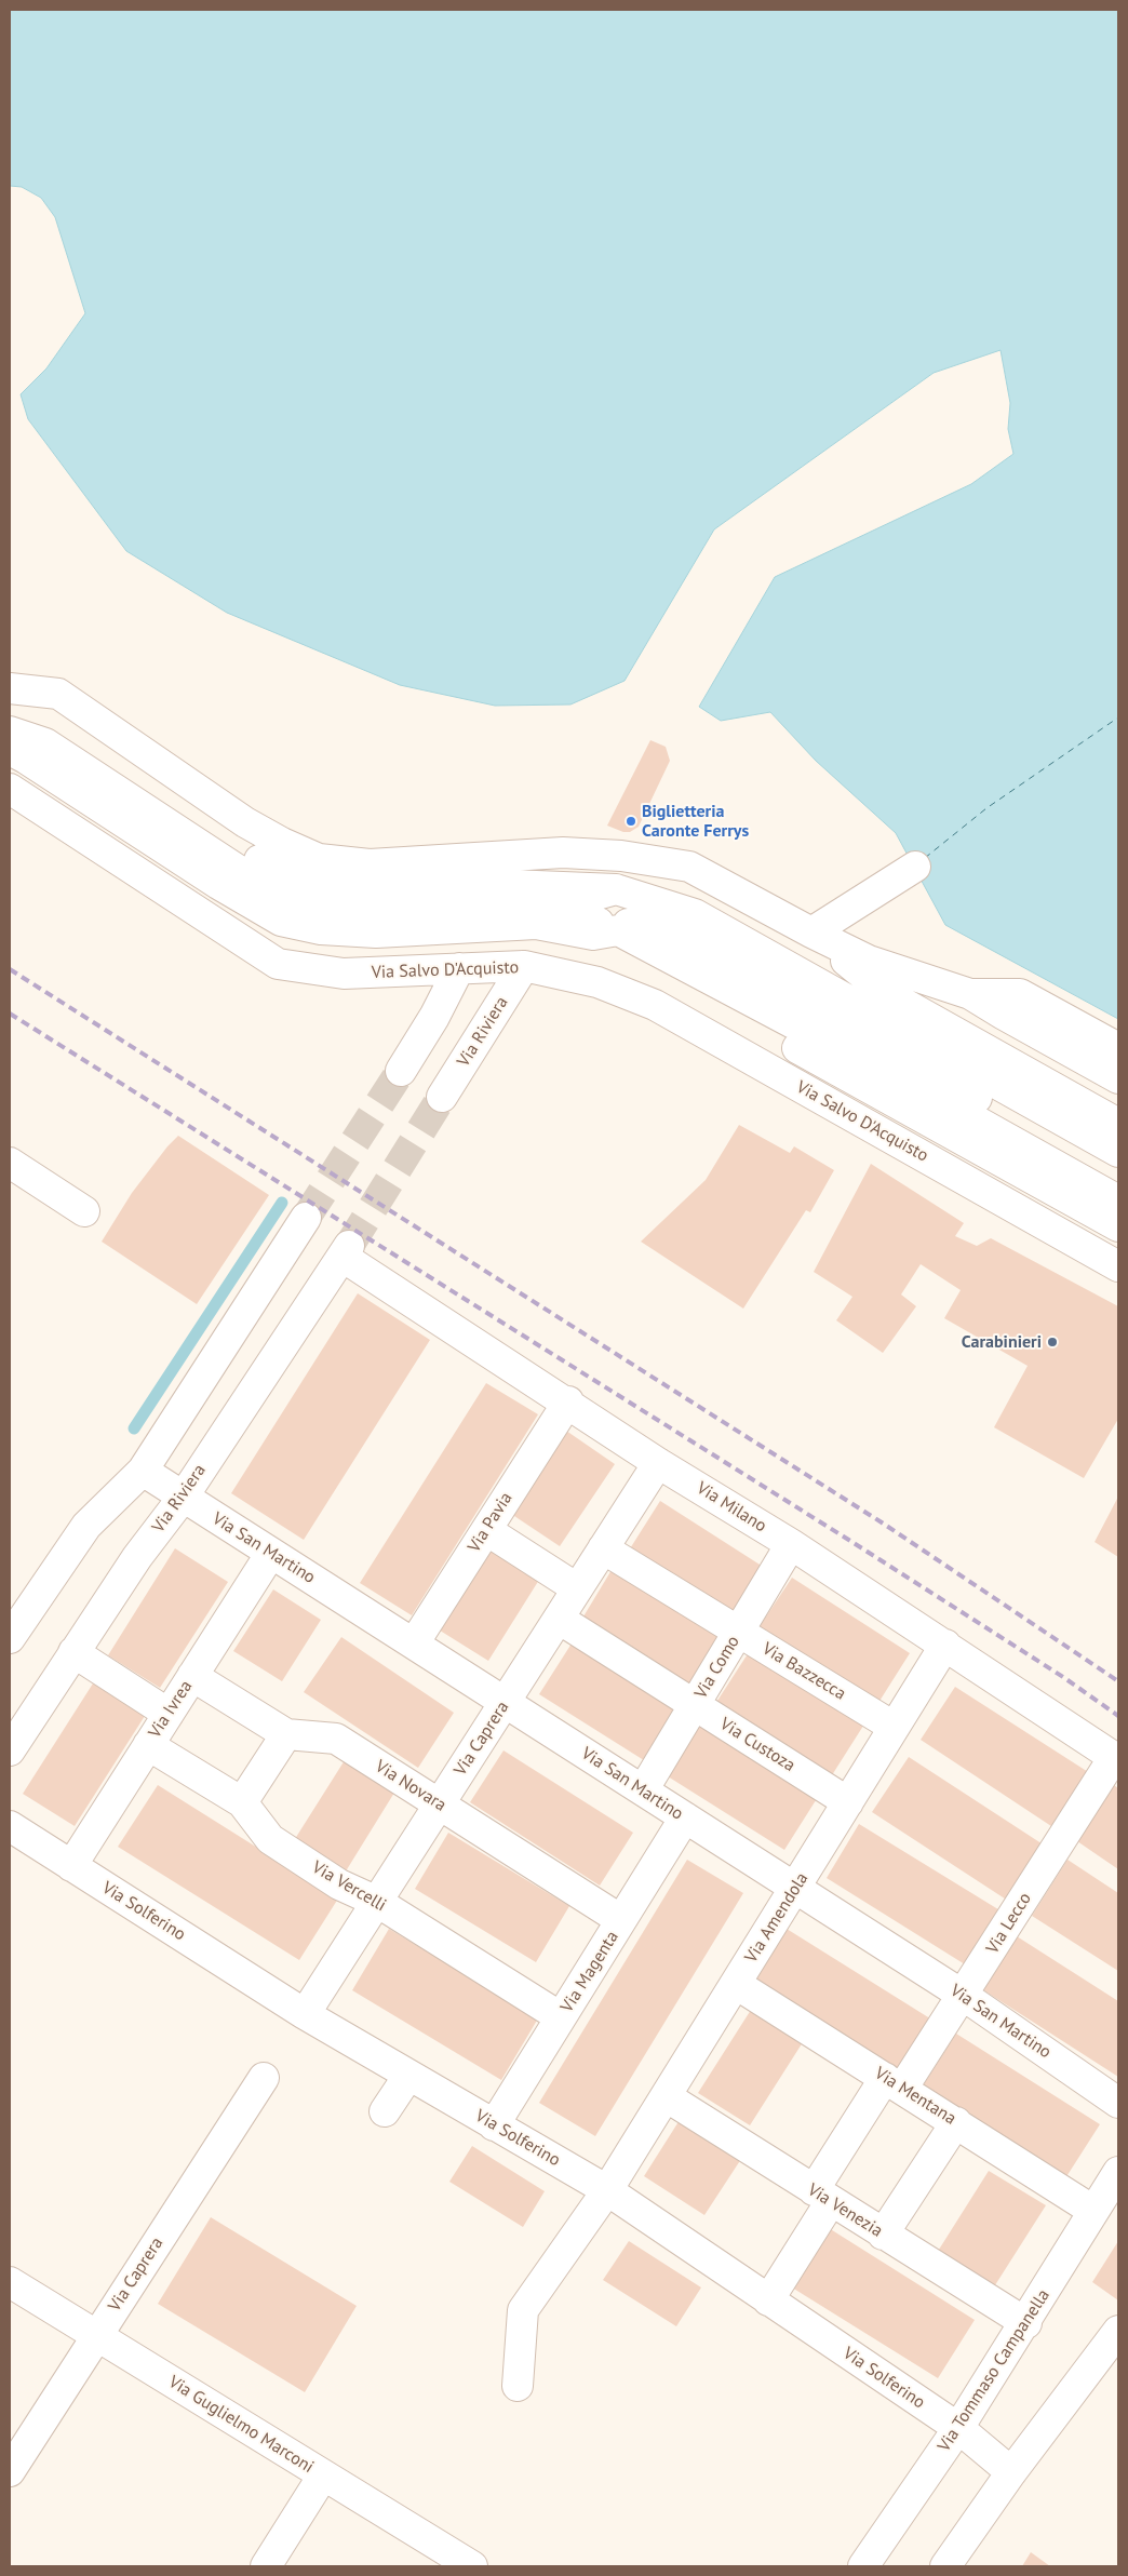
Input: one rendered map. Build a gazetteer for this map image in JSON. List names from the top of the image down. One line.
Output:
{"streets":{"street":["Via Salvo D'Acquisto","Via Riviera","Via Milano","Via Pavia","Via San Martino","Via Como","Via Bazzecca","Via Ivrea","Via Caprera","Via Custoza","Via Novara","Via Vercelli","Via Solferino","Via Amendola","Via Lecco","Via Magenta","Via Mentana","Via Venezia","Via Tommaso Campanella","Via Guglielmo Marconi"]},"crossings":[["Via Salvo D'Acquisto","Via Riviera"],["Via Riviera","Via Milano"],["Via Riviera","Via San Martino"],["Via Milano","Via Pavia"],["Via Milano","Via Como"],["Via Milano","Via Caprera"],["Via Milano","Via Amendola"],["Via Milano","Via Lecco"],["Via Pavia","Via San Martino"],["Via San Martino","Via Como"],["Via San Martino","Via Ivrea"],["Via San Martino","Via Caprera"],["Via San Martino","Via Amendola"],["Via San Martino","Via Lecco"],["Via San Martino","Via Magenta"],["Via Como","Via Bazzecca"],["Via Como","Via Custoza"],["Via Bazzecca","Via Caprera"],["Via Bazzecca","Via Amendola"],["Via Ivrea","Via Novara"],["Via Ivrea","Via Vercelli"],["Via Ivrea","Via Solferino"],["Via Caprera","Via Custoza"],["Via Caprera","Via Novara"],["Via Caprera","Via Vercelli"],["Via Caprera","Via Solferino"],["Via Caprera","Via Guglielmo Marconi"],["Via Custoza","Via Amendola"],["Via Novara","Via Magenta"],["Via Vercelli","Via Magenta"],["Via Solferino","Via Amendola"],["Via Solferino","Via Lecco"],["Via Solferino","Via Magenta"],["Via Solferino","Via Tommaso Campanella"],["Via Amendola","Via Mentana"],["Via Amendola","Via Venezia"],["Via Lecco","Via Mentana"],["Via Lecco","Via Venezia"],["Via Mentana","Via Tommaso Campanella"],["Via Venezia","Via Tommaso Campanella"]],"places":["Biglietteria Caronte Ferrys","Carabinieri"]}
